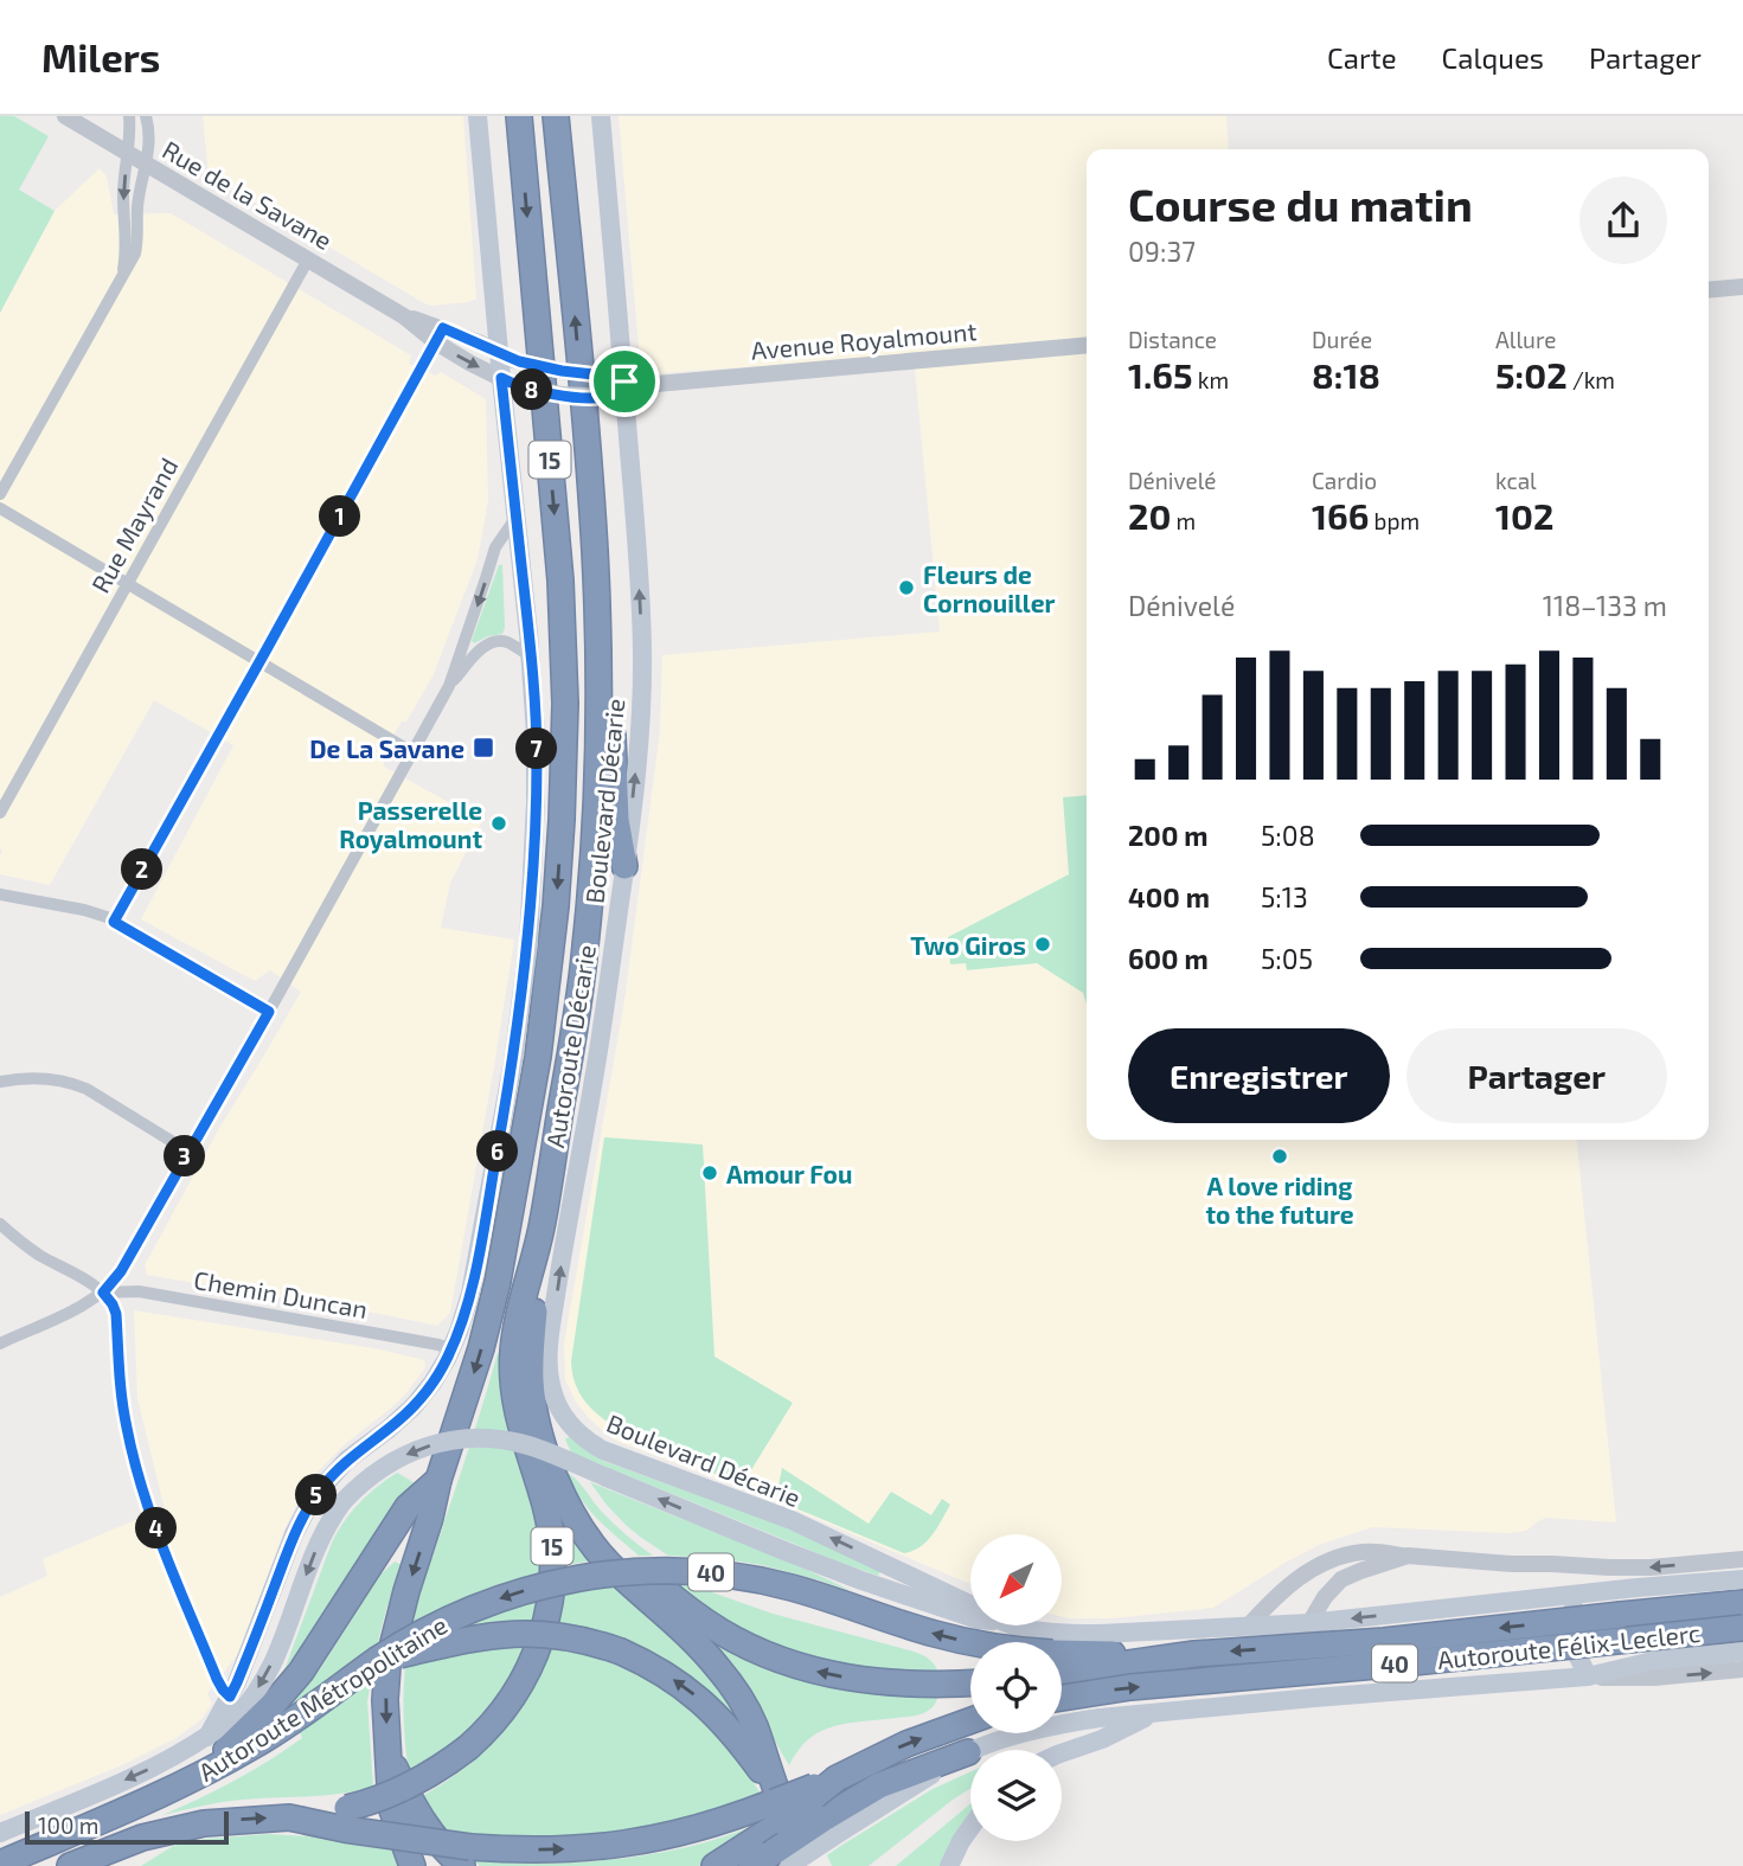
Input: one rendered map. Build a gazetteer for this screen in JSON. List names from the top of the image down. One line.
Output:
{"streets":{"highway":["15","Autoroute Décarie","40","Autoroute Félix-Leclerc","Autoroute Métropolitaine"],"main road":["Boulevard Décarie"],"street":["Rue de la Savane","Avenue Royalmount","Rue Mayrand","Chemin Duncan"]},"crossings":[["Rue de la Savane","Avenue Royalmount"],["Rue de la Savane","Rue Mayrand"],["Rue de la Savane","Boulevard Décarie"],["Avenue Royalmount","Boulevard Décarie"],["Autoroute Décarie","Autoroute Métropolitaine"],["Autoroute Félix-Leclerc","Autoroute Métropolitaine"]],"places":{"other":["Fleurs de Cornouiller","Passerelle Royalmount","Two Giros","A love riding to the future","Amour Fou"],"transit":["De La Savane"]},"scale_bar":"100 m","north":"bottom left","page":{"header":"Milers","nav":["Carte","Calques","Partager"],"heading":["Course du matin","09:37"],"stats":[["Distance","1.65 km"],["Durée","8:18"],["Allure","5:02 /km"],["Dénivelé","20 m"],["Cardio","166 bpm"],["kcal","102"]],"pins":["8","1","7","2","6","3","5","4"],"chart":["Dénivelé","118–133 m"],"list":[{"name":"200 m","note":"5:08"},{"name":"400 m","note":"5:13"},{"name":"600 m","note":"5:05"}],"buttons":["Enregistrer","Partager"],"scale":"100 m"}}
